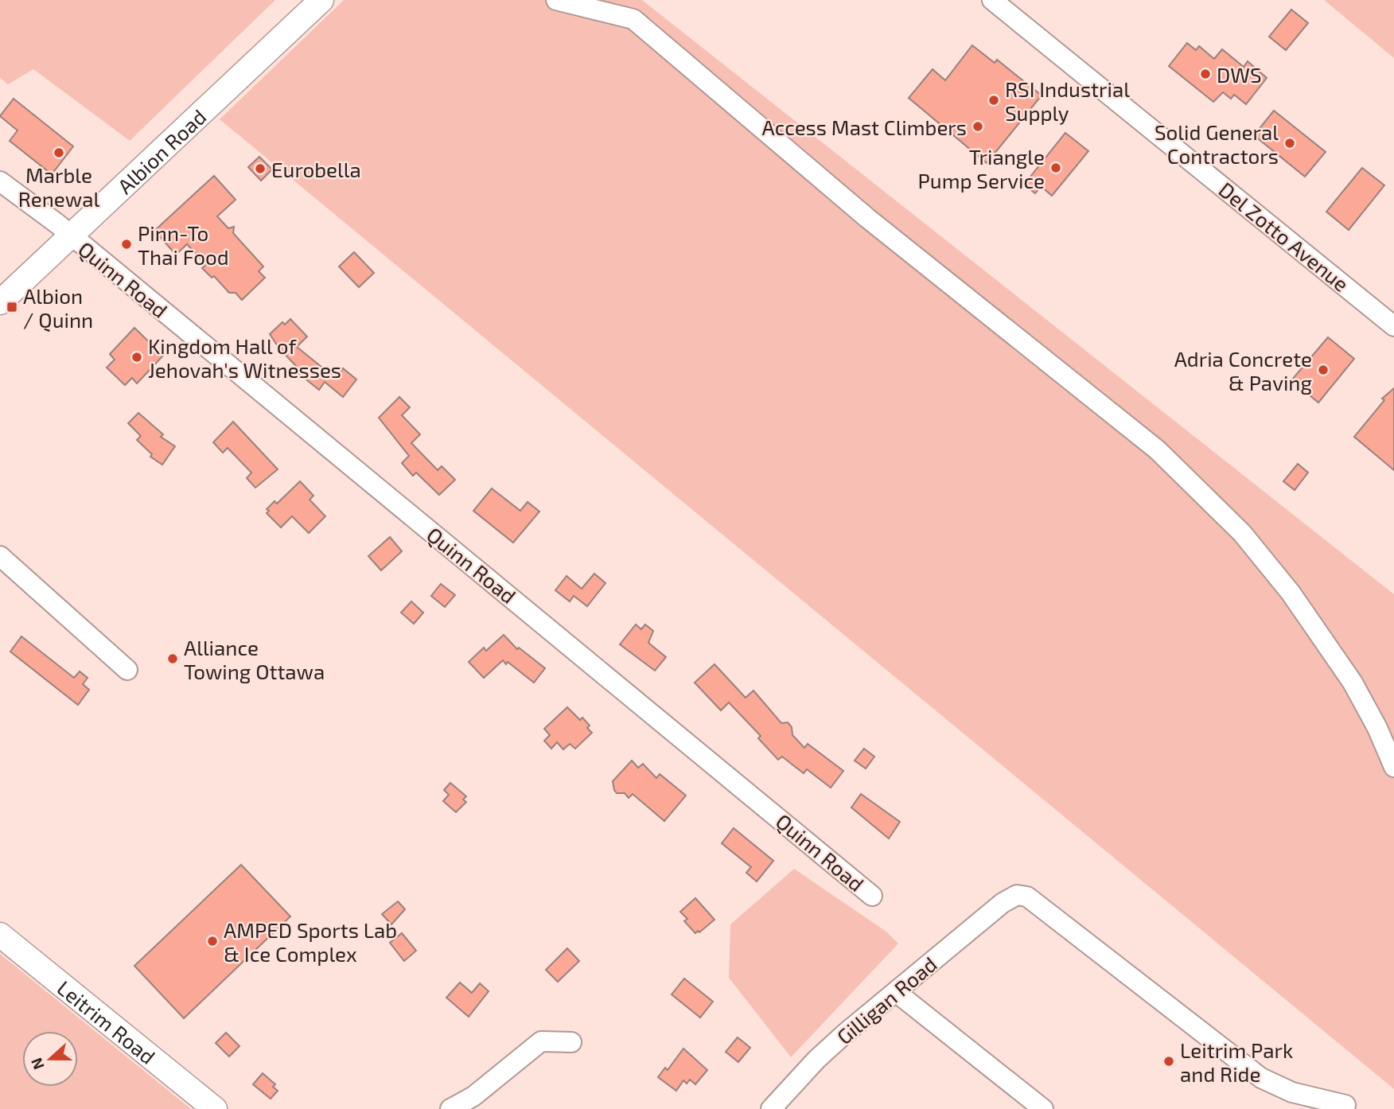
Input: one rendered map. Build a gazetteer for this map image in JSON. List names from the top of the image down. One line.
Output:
{"streets":{"main road":["Albion Road","Leitrim Road"],"street":["Del Zotto Avenue","Quinn Road","Gilligan Road"]},"crossings":[["Albion Road","Quinn Road"]],"places":{"other":["DWS","RSI Industrial Supply","Access Mast Climbers","Solid General Contractors","Marble Renewal","Triangle Pump Service","Eurobella","Pinn-To Thai Food","Kingdom Hall of Jehovah's Witnesses","Adria Concrete & Paving","Alliance Towing Ottawa","AMPED Sports Lab & Ice Complex","Leitrim Park and Ride"],"transit":["Albion / Quinn"]},"north":"left"}
